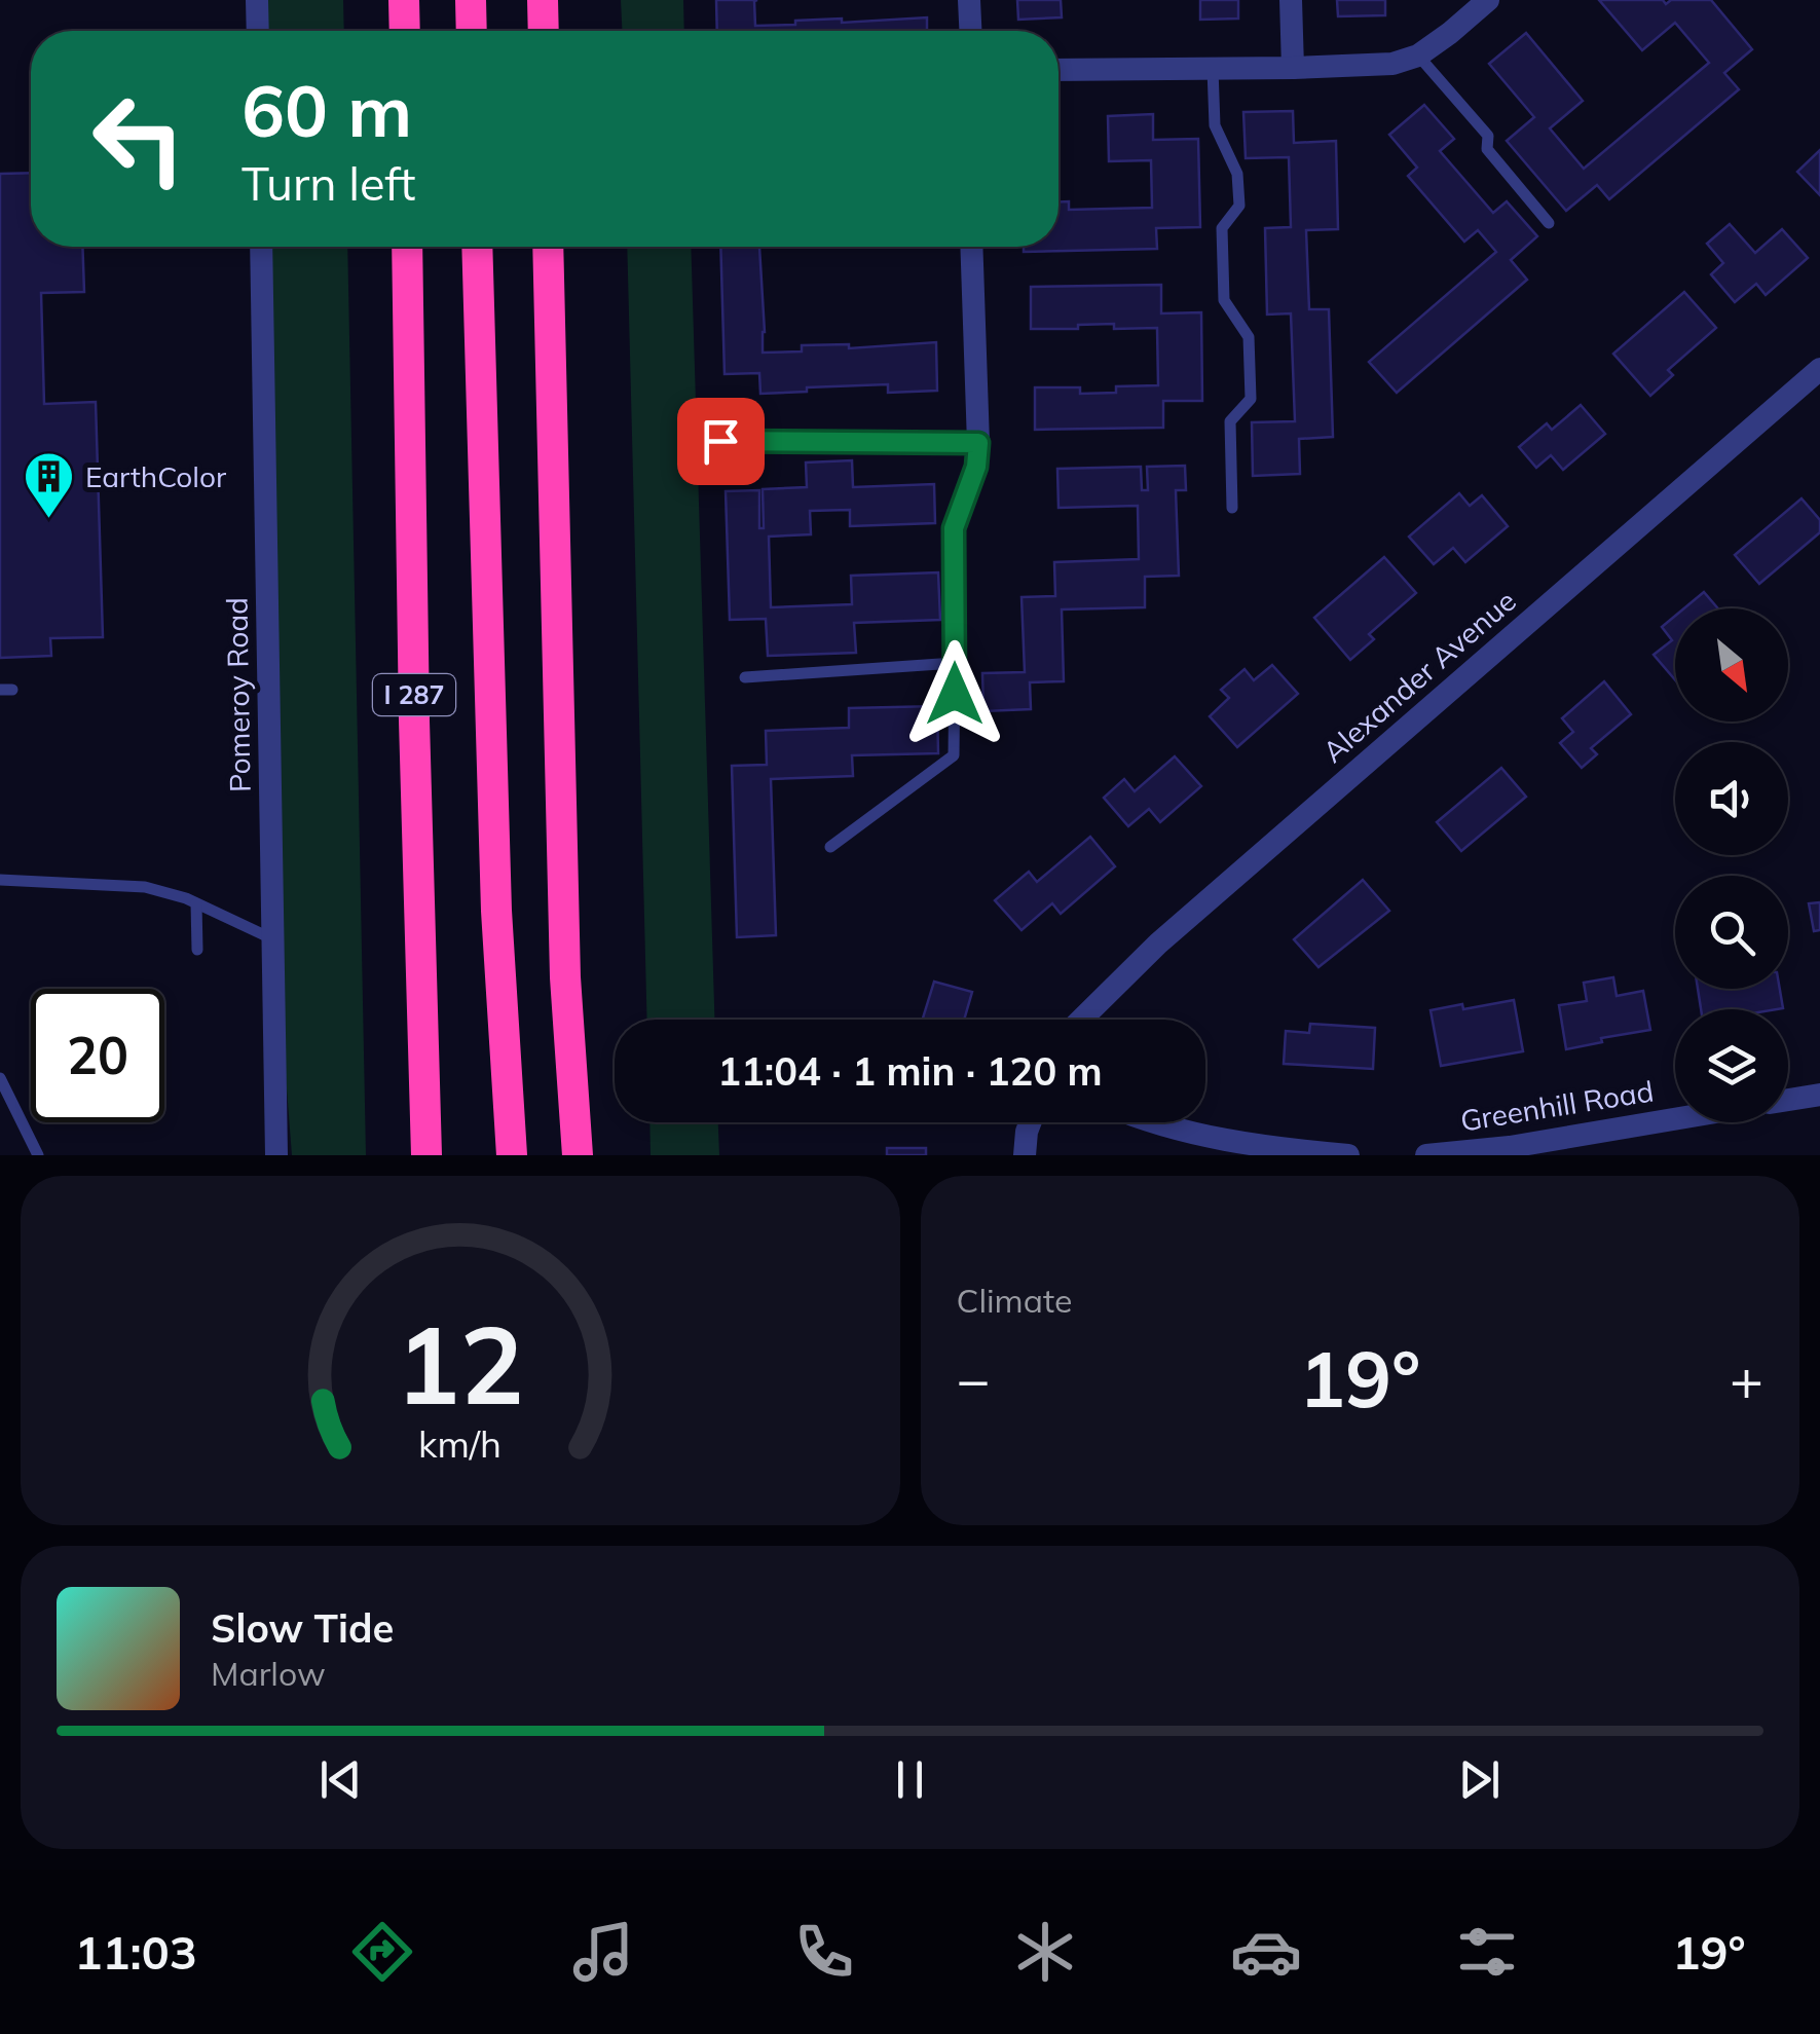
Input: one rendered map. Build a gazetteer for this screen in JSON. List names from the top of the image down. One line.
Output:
{"streets":{"highway":["I 287"],"street":["Alexander Avenue","Pomeroy Road","Greenhill Road"]},"places":{"building":["EarthColor"]},"north":"bottom right","page":{"turn":["60 m","Turn left"],"limit":"20","trip":"11:04 · 1 min · 120 m","tile":"Climate","heat":["−","19°","+"],"song":["Slow Tide","Marlow"],"tabs":["11:03","19°"],"gauge":["12","km/h"]}}
